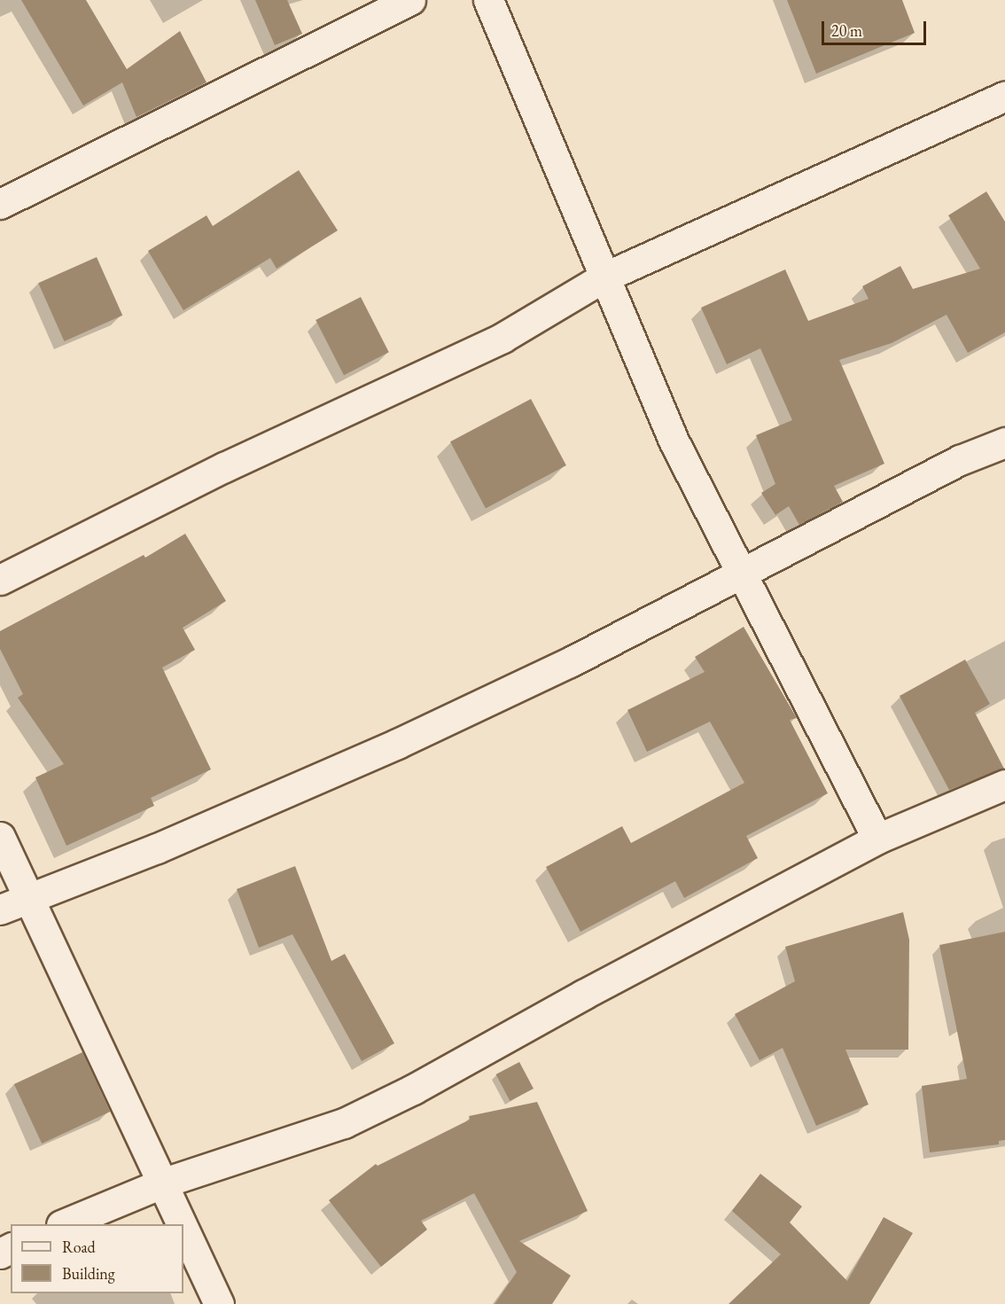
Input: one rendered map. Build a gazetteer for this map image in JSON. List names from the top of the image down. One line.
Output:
{"legend":["Road","Building"],"scale_bar":"20 m"}
